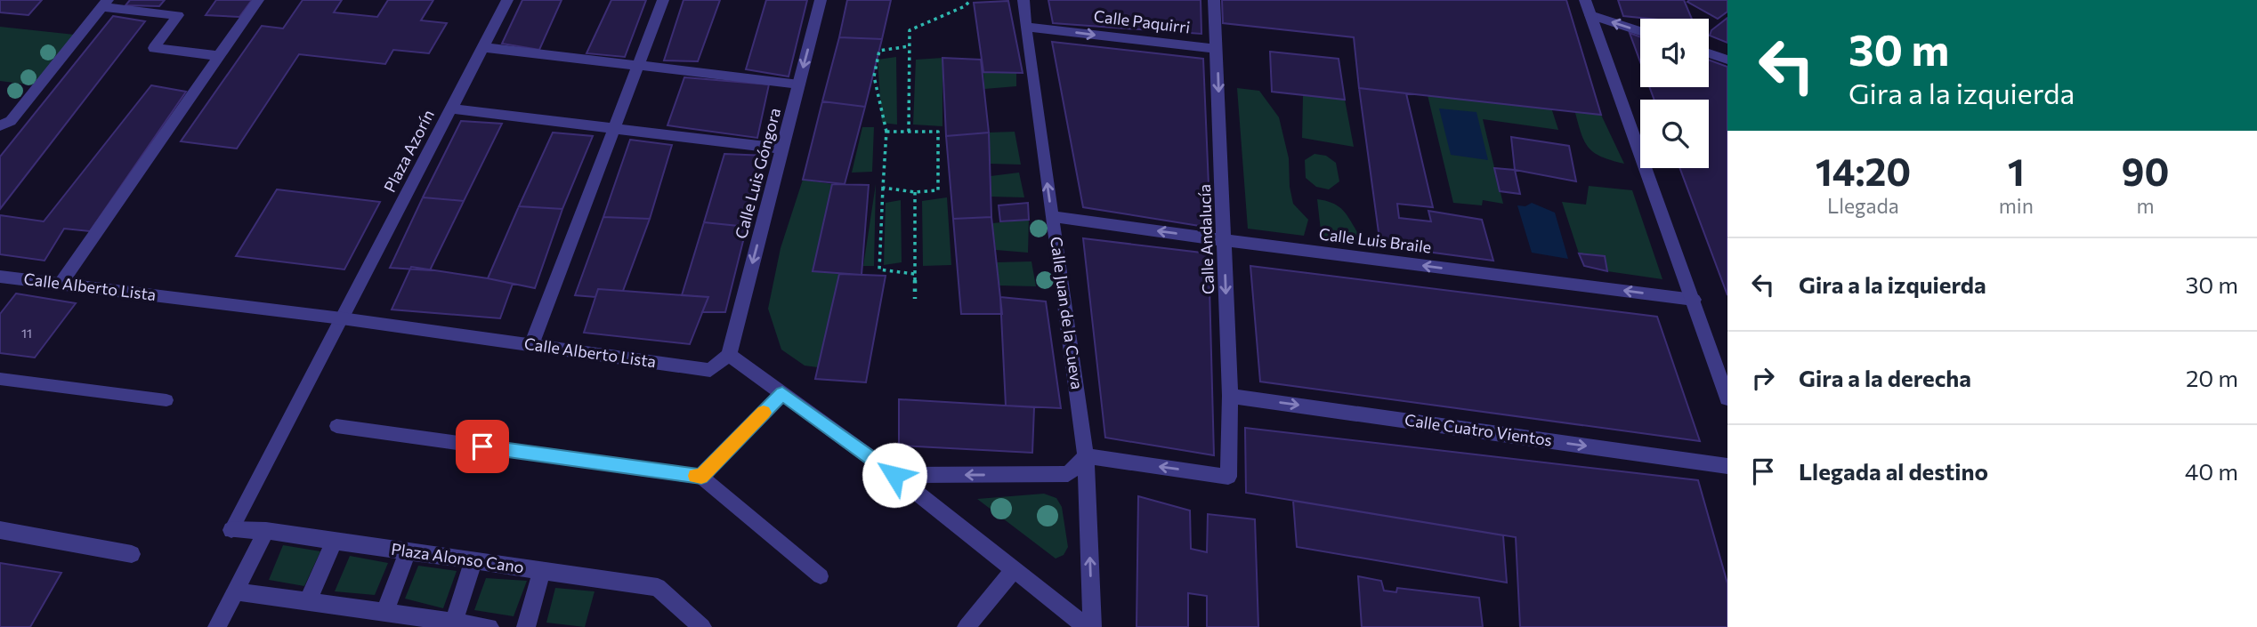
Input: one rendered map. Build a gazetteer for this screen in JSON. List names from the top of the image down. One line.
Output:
{"streets":{"street":["Calle Paquirri","Plaza Azorín","Calle Luis Góngora","Calle Andalucía","Calle Luis Braile","Calle Alberto Lista","Calle Juan de la Cueva","Calle Cuatro Vientos","Plaza Alonso Cano"]},"crossings":[["Calle Paquirri","Calle Andalucía"],["Calle Paquirri","Calle Juan de la Cueva"],["Plaza Azorín","Calle Alberto Lista"],["Calle Luis Góngora","Calle Alberto Lista"],["Calle Andalucía","Calle Luis Braile"],["Calle Andalucía","Calle Juan de la Cueva"],["Calle Andalucía","Calle Cuatro Vientos"],["Calle Luis Braile","Calle Juan de la Cueva"]],"one_way":["Calle Paquirri","Calle Luis Góngora","Calle Luis Braile","Calle Juan de la Cueva","Calle Cuatro Vientos"],"house_numbers":["11"],"page":{"turn":["30 m","Gira a la izquierda"],"eta":["14:20","Llegada","1","min","90","m"],"list":[{"name":"Gira a la izquierda","value":"30 m"},{"name":"Gira a la derecha","value":"20 m"},{"name":"Llegada al destino","value":"40 m"}]}}
